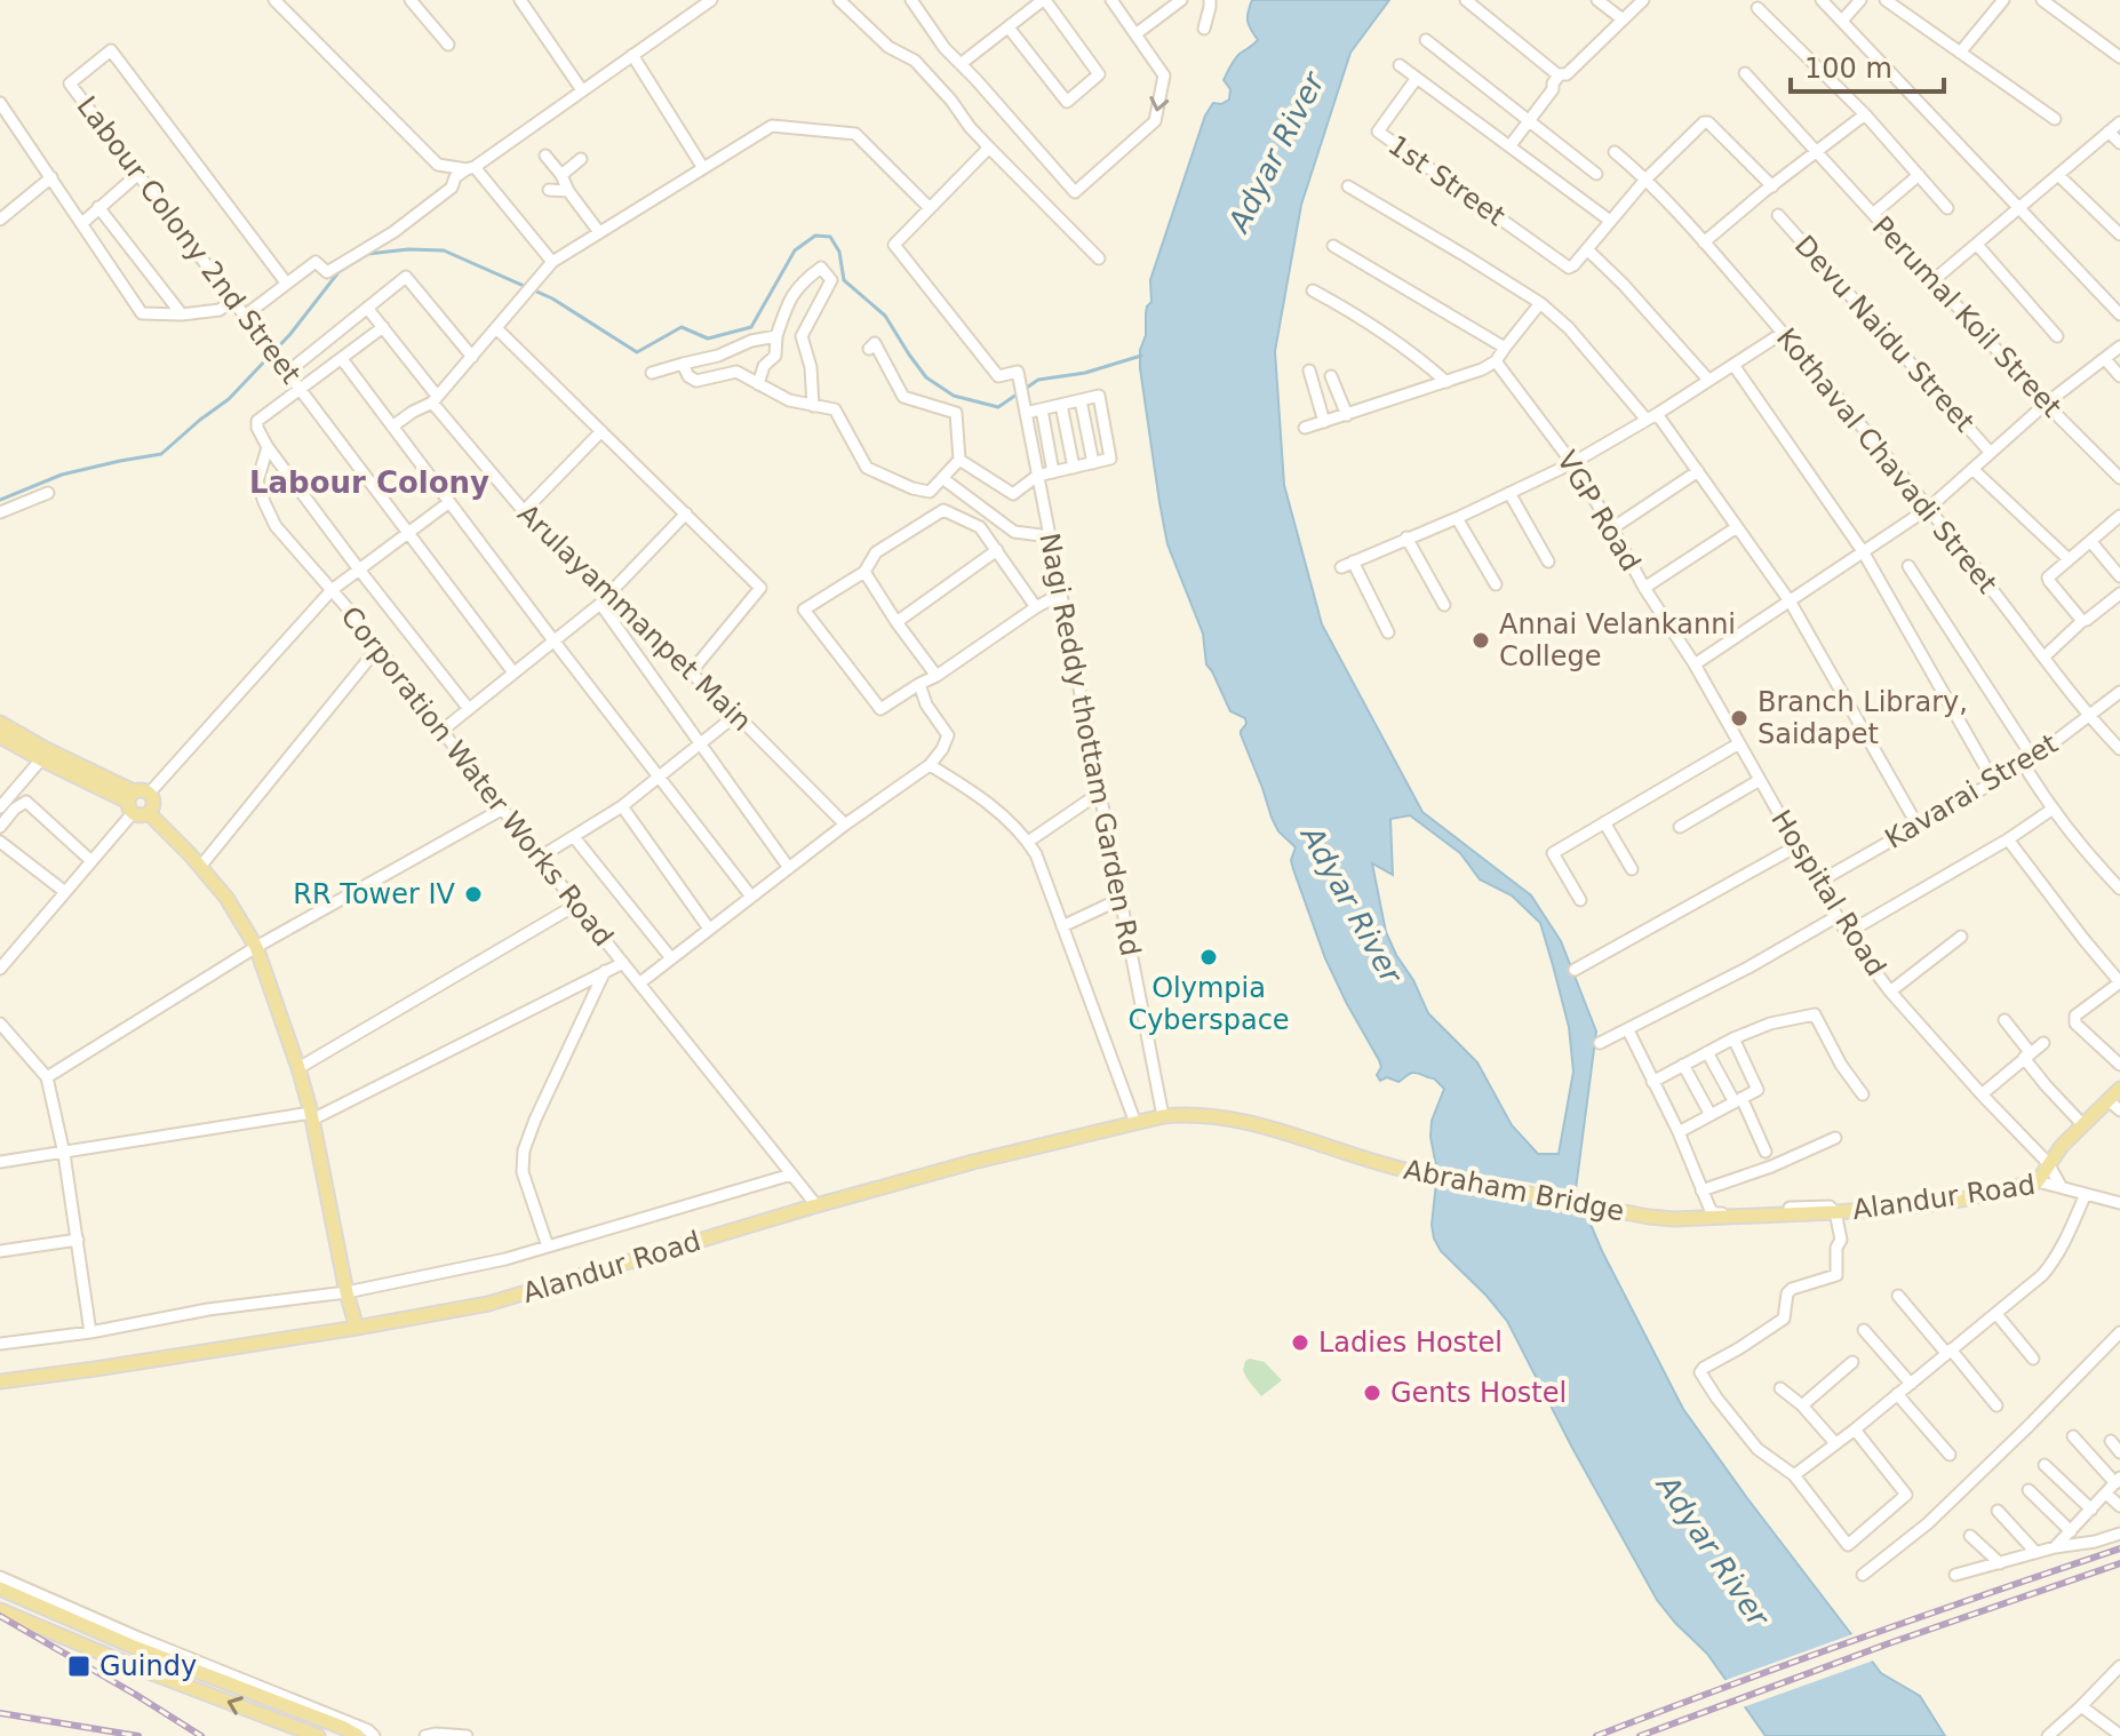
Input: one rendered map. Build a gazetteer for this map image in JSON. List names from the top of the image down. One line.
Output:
{"streets":{"main road":["Abraham Bridge","Alandur Road"],"street":["1st Street","Labour Colony 2nd Street","Perumal Koil Street","Devu Naidu Street","Kothaval Chavadi Street","VGP Road","Arulayammanpet Main","Nagi Reddy thottam Garden Rd","Corporation Water Works Road","Kavarai Street","Hospital Road"]},"crossings":[["Labour Colony 2nd Street","Corporation Water Works Road"],["Kothaval Chavadi Street","Kavarai Street"],["VGP Road","Hospital Road"],["Nagi Reddy thottam Garden Rd","Alandur Road"],["Corporation Water Works Road","Alandur Road"],["Kavarai Street","Hospital Road"],["Hospital Road","Alandur Road"],["Abraham Bridge","Alandur Road"]],"districts":["Labour Colony"],"water":["Adyar River"],"places":{"other":["Annai Velankanni College","Branch Library, Saidapet","RR Tower IV","Olympia Cyberspace","Ladies Hostel","Gents Hostel"],"transit":["Guindy"]},"scale_bar":"100 m"}
